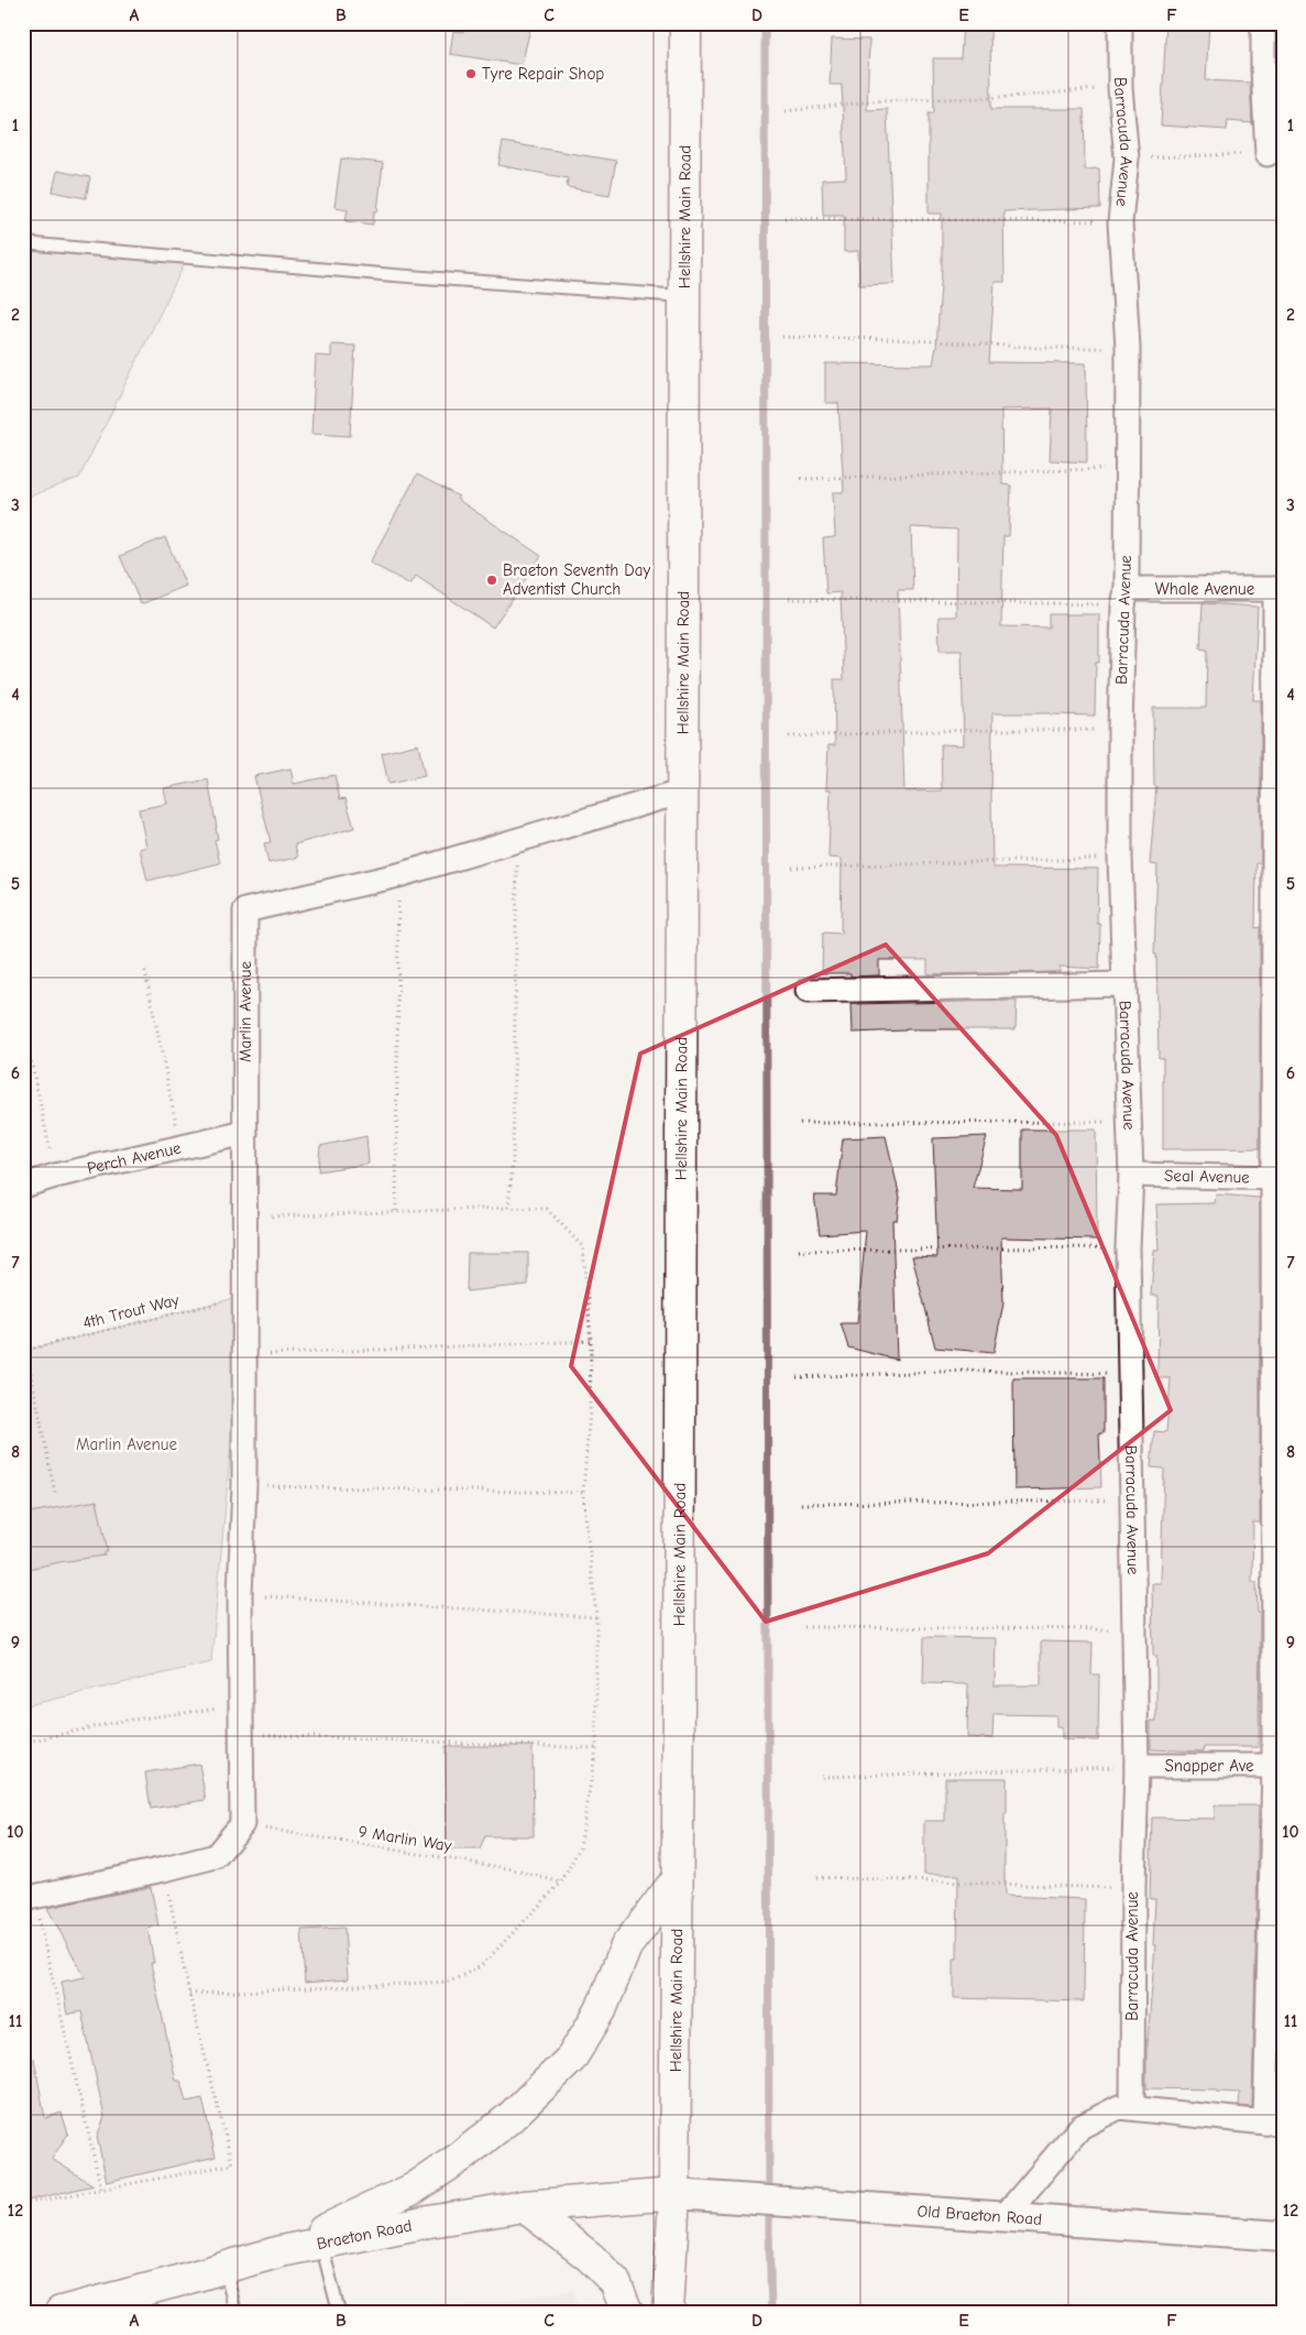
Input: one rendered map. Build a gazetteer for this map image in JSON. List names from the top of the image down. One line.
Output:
{"streets":{"main road":["Hellshire Main Road","Braeton Road"],"street":["Barracuda Avenue","Whale Avenue","Marlin Avenue","Perch Avenue","Seal Avenue","Snapper Ave","Old Braeton Road"],"path":["4th Trout Way","9 Marlin Way"]},"crossings":[["Barracuda Avenue","Whale Avenue"],["Barracuda Avenue","Seal Avenue"],["Barracuda Avenue","Snapper Ave"],["Hellshire Main Road","Marlin Avenue"],["Hellshire Main Road","Old Braeton Road"],["Hellshire Main Road","Braeton Road"],["Marlin Avenue","Perch Avenue"],["Marlin Avenue","4th Trout Way"],["Marlin Avenue","9 Marlin Way"],["Old Braeton Road","Braeton Road"]],"parks":["Marlin Avenue"],"places":["Tyre Repair Shop","Braeton Seventh Day Adventist Church"],"grid":{"columns":["A","B","C","D","E","F"],"rows":["1","2","3","4","5","6","7","8","9","10","11","12"]}}
